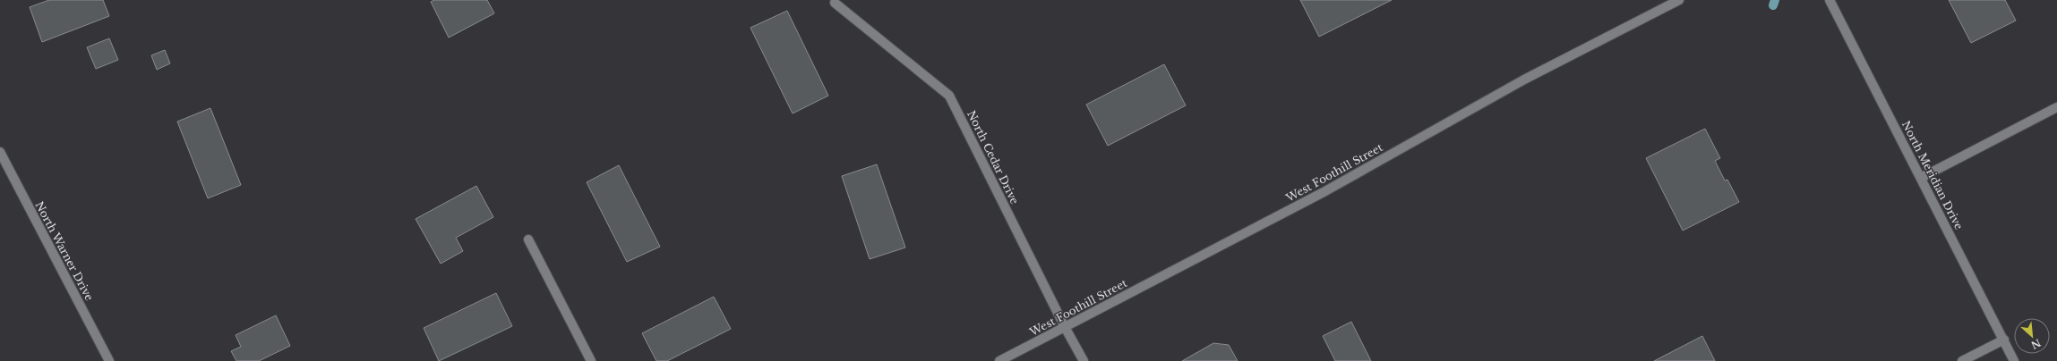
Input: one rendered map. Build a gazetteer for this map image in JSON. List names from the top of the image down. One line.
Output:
{"streets":{"street":["North Cedar Drive","West Foothill Street","North Meridian Drive","North Warner Drive"]},"crossings":[["North Cedar Drive","West Foothill Street"]],"north":"bottom right"}
